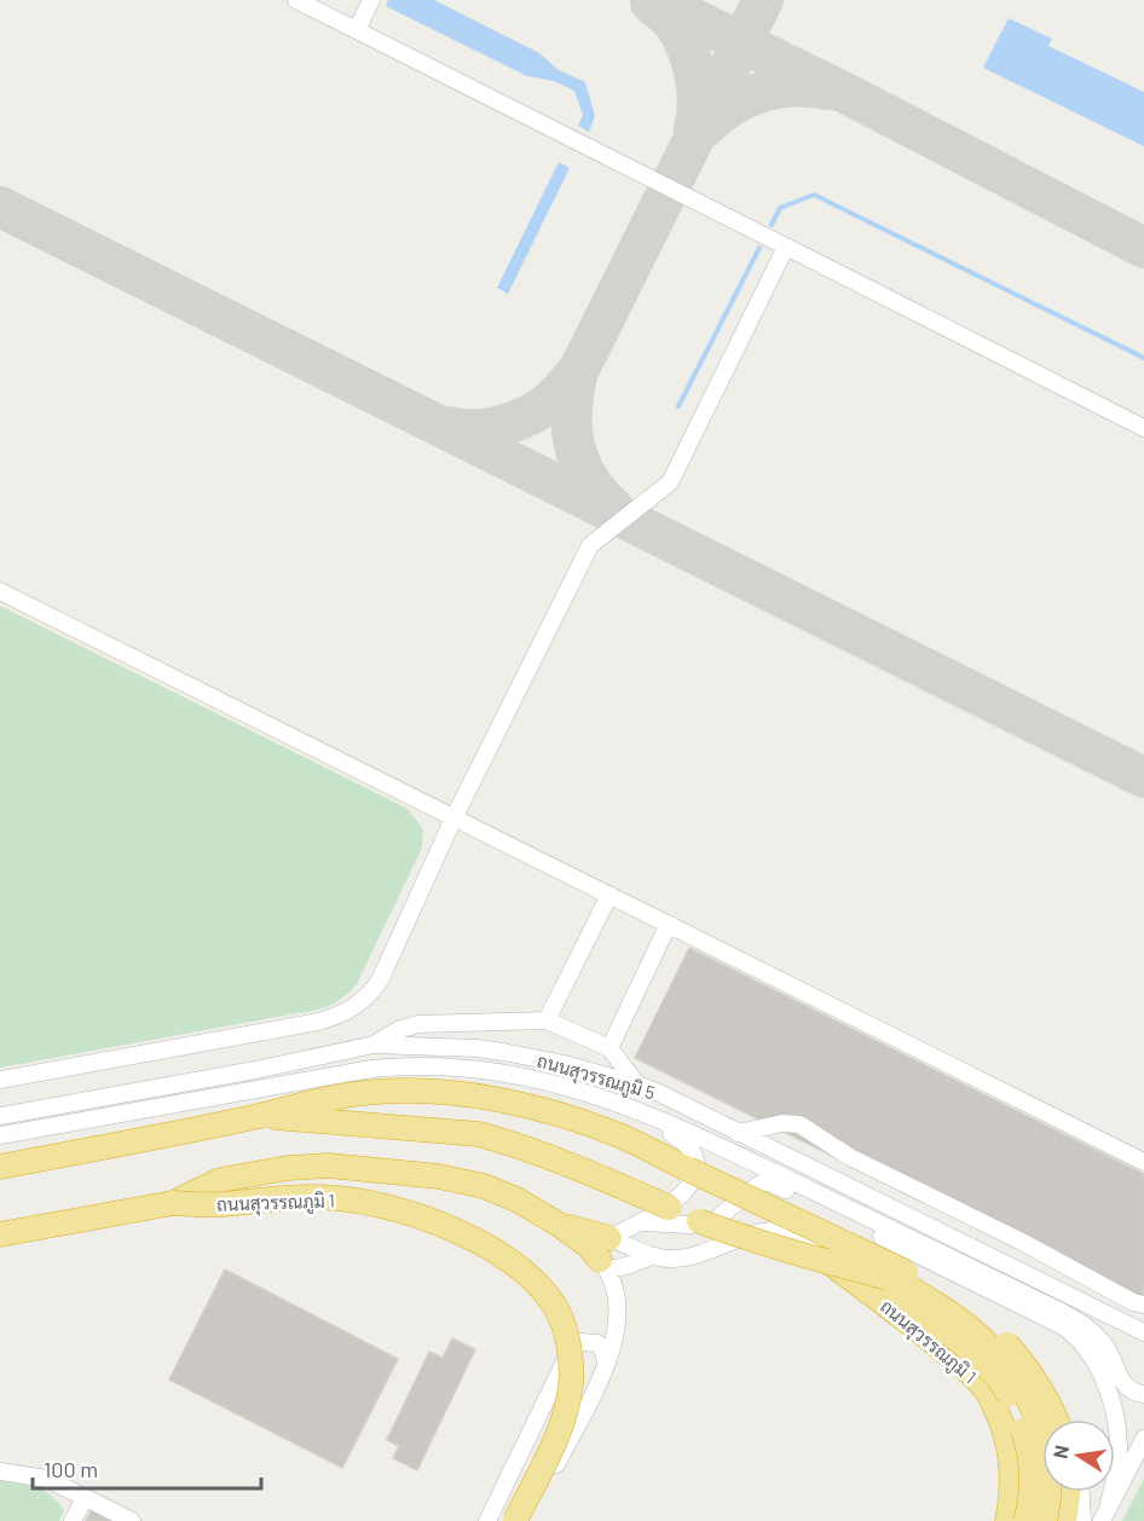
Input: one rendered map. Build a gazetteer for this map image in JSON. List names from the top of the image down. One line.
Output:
{"streets":{"highway":["ถนนสุวรรณภูมิ 1"],"street":["ถนนสุวรรณภูมิ 5"]},"scale_bar":"100 m","north":"left"}
